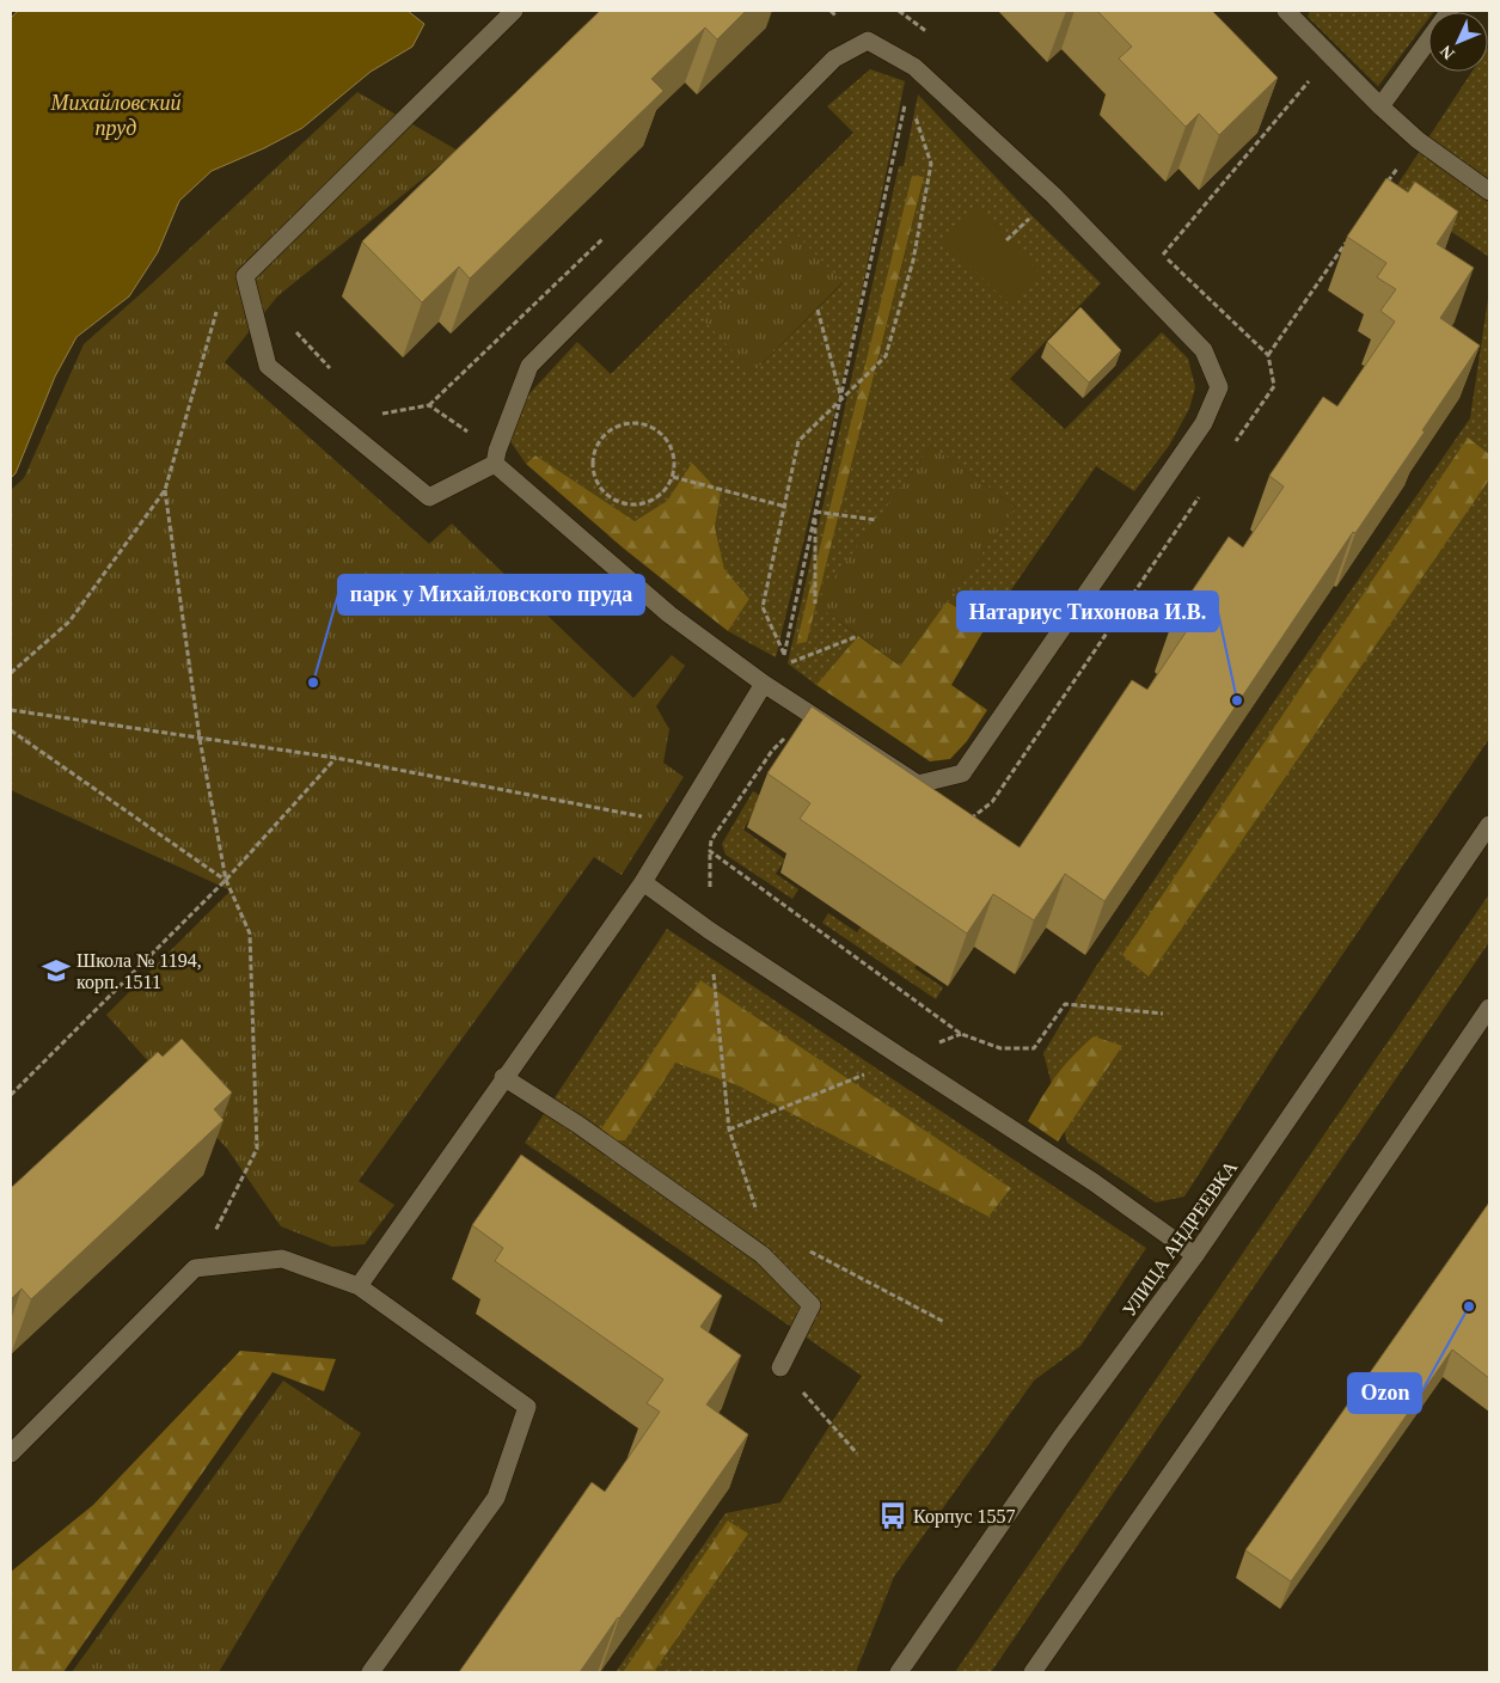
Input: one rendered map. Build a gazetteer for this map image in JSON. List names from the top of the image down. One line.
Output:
{"streets":{"main road":["УЛИЦА АНДРЕЕВКА"]},"water":["Михайловский пруд"],"places":{"other":["парк у Михайловского пруда","Натариус Тихонова И.В.","Ozon"],"school or university":["Школа № 1194, корп. 1511"],"bus stop":["Корпус 1557"]},"north":"bottom left"}
